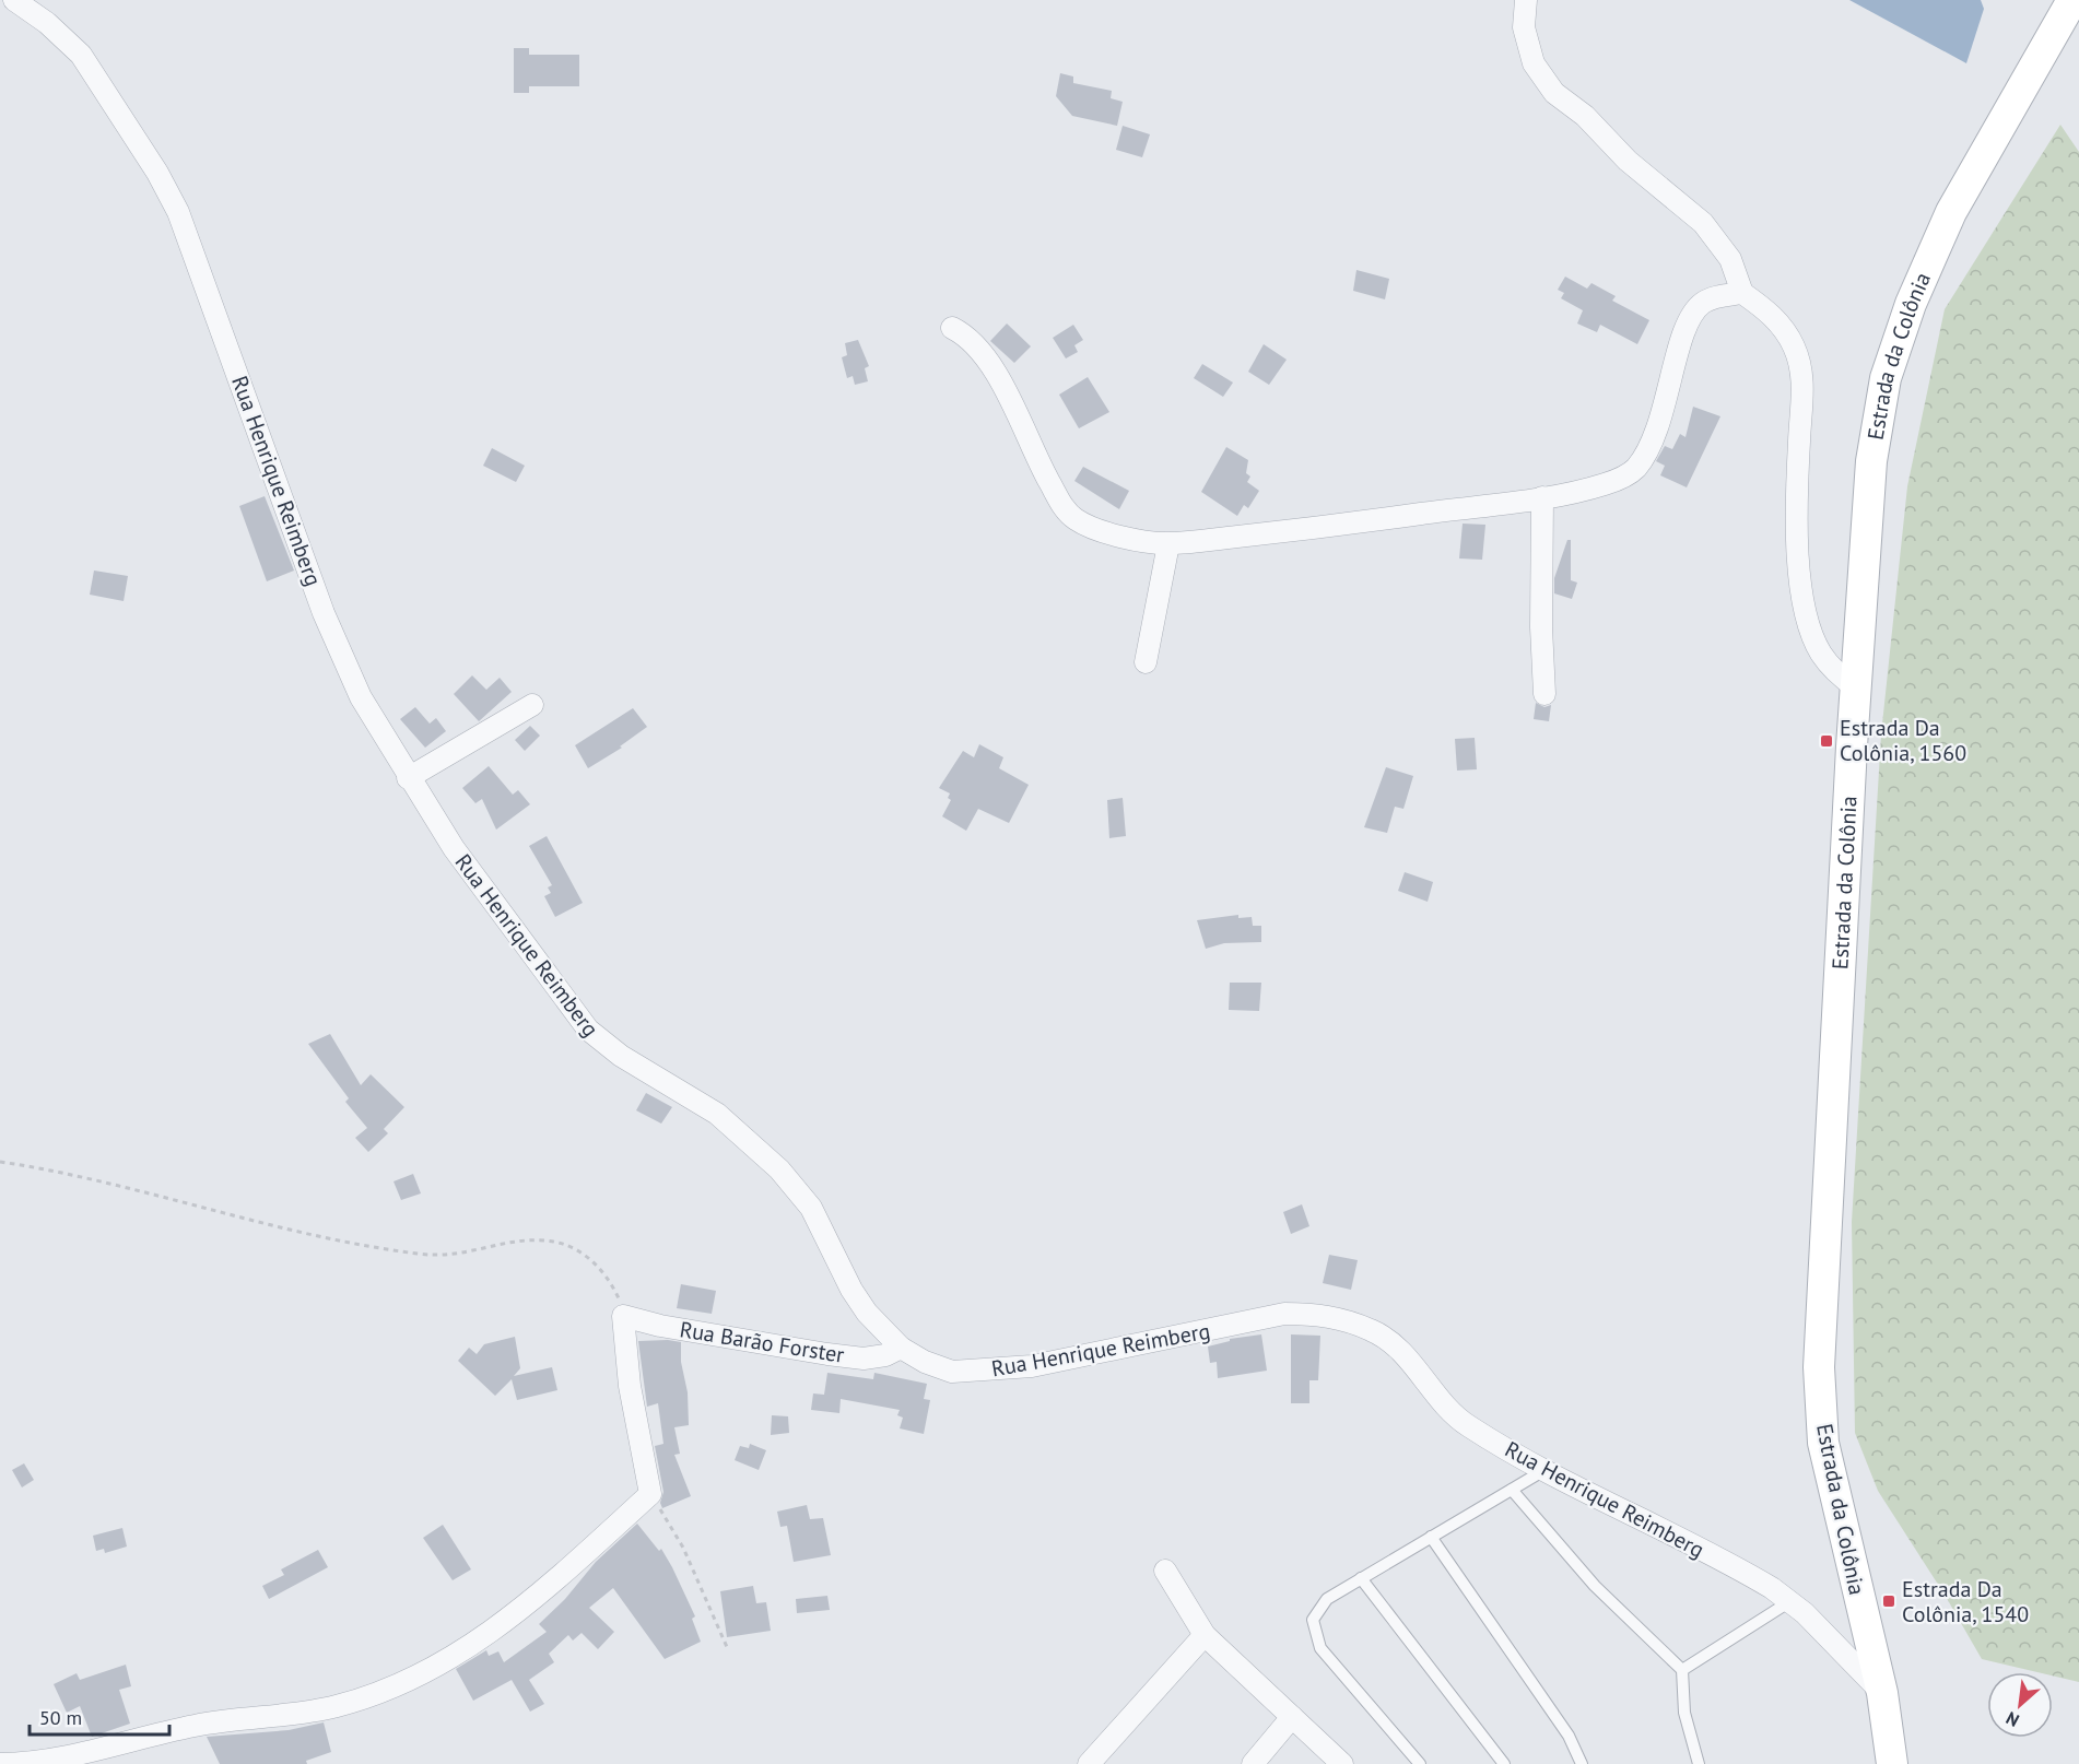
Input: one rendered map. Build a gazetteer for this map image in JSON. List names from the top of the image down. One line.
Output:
{"streets":{"main road":["Estrada da Colônia"],"street":["Rua Henrique Reimberg","Rua Barão Forster"]},"crossings":[["Estrada da Colônia","Rua Henrique Reimberg"],["Rua Henrique Reimberg","Rua Barão Forster"]],"places":{"transit":["Estrada Da Colônia, 1560","Estrada Da Colônia, 1540"]},"scale_bar":"50 m","north":"bottom left"}
